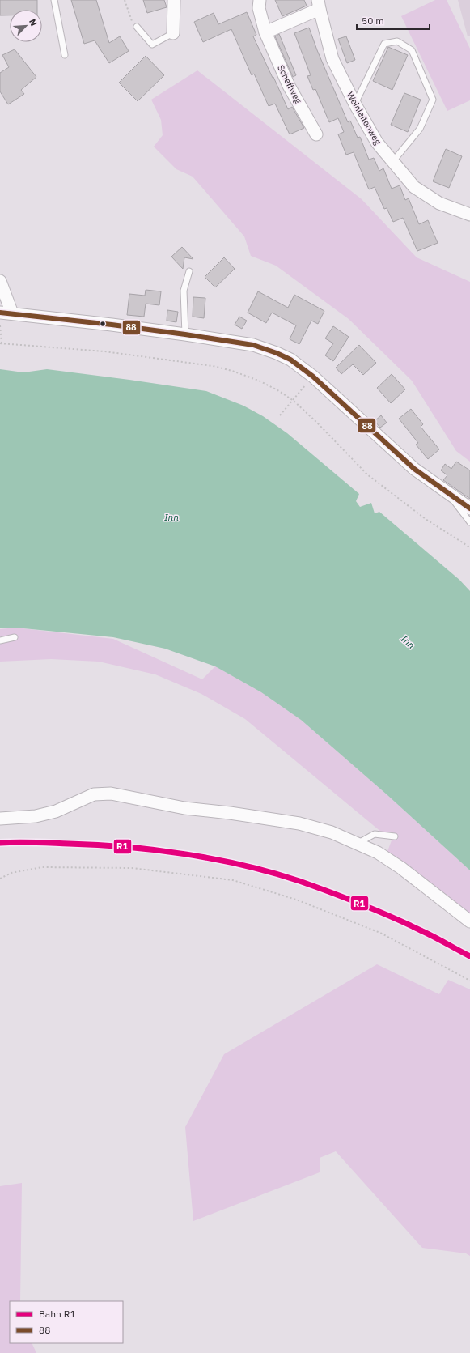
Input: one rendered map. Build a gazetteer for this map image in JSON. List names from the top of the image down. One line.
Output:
{"streets":{"street":["Scheffweg","Weinleitenweg"]},"water":["Inn"],"lines":["transit line 88","rail line R1"],"legend":["Bahn R1","88"],"scale_bar":"50 m","north":"top right"}
